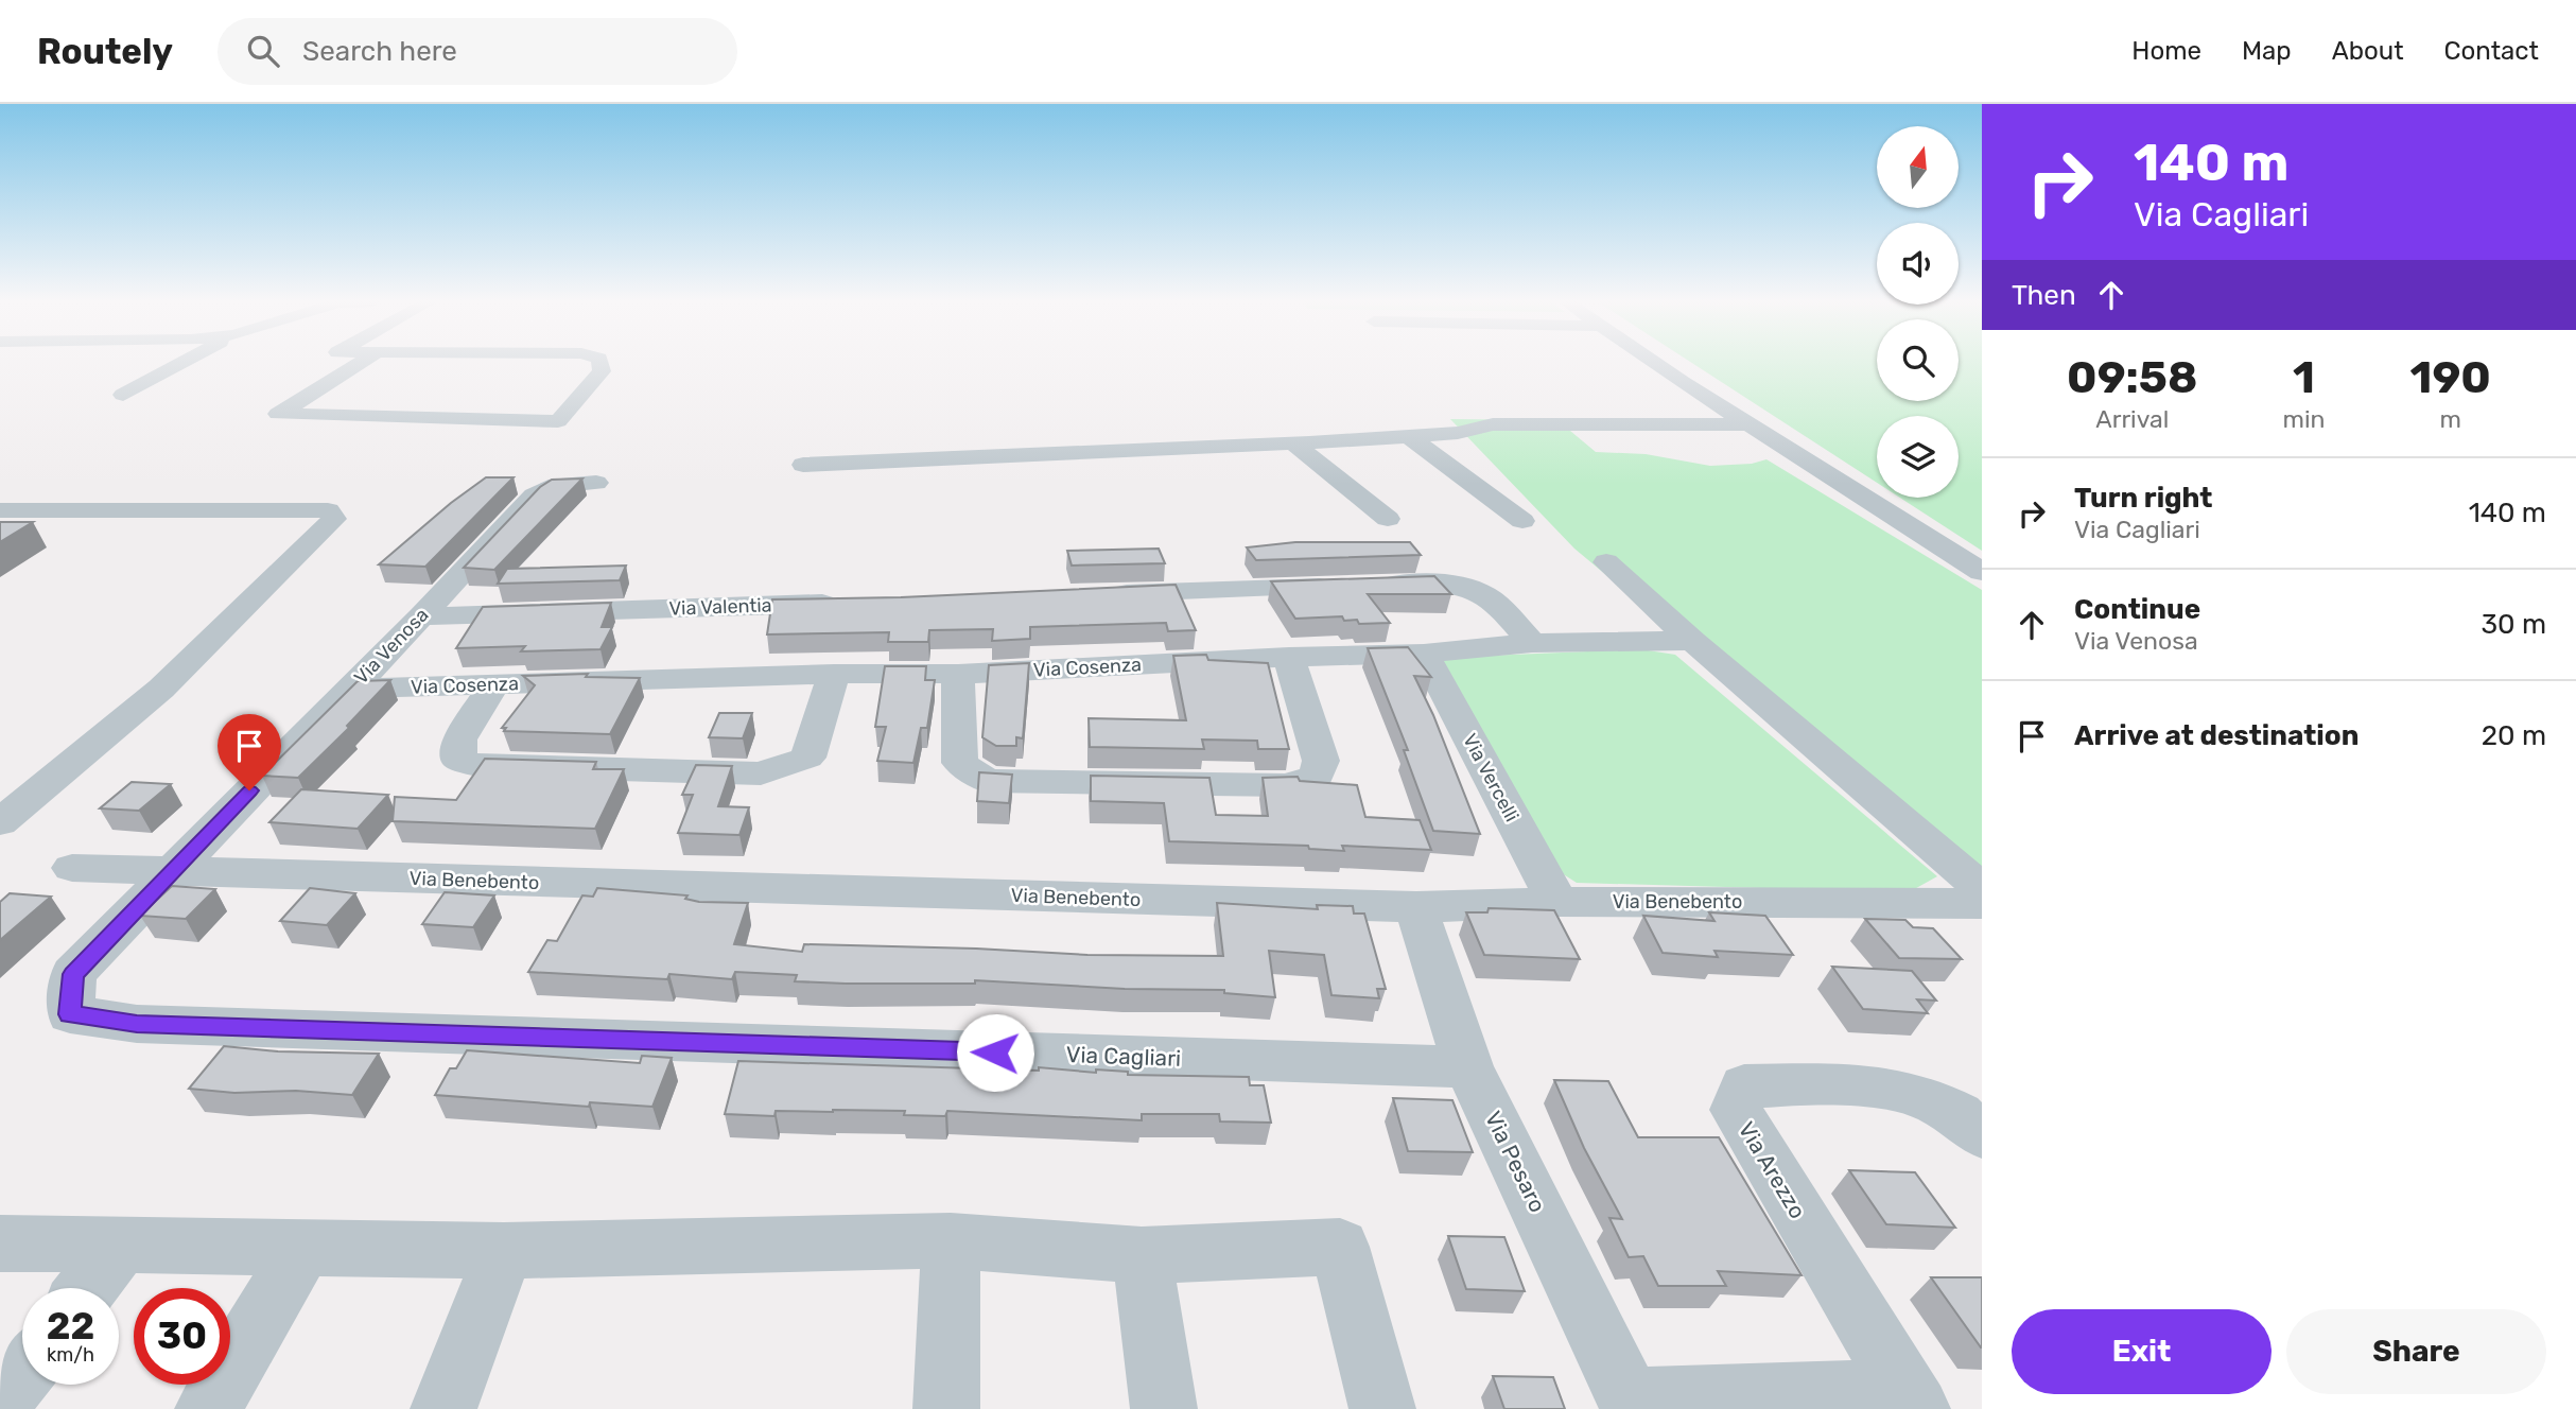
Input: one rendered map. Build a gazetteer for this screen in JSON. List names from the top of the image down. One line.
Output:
{"streets":{"street":["Via Valentia","Via Venosa","Via Cosenza","Via Vercelli","Via Benebento","Via Cagliari","Via Pesaro","Via Arezzo"]},"crossings":[["Via Valentia","Via Venosa"],["Via Venosa","Via Cosenza"],["Via Venosa","Via Benebento"],["Via Venosa","Via Cagliari"],["Via Cosenza","Via Vercelli"],["Via Vercelli","Via Benebento"],["Via Benebento","Via Cagliari"],["Via Benebento","Via Pesaro"],["Via Cagliari","Via Pesaro"],["Via Pesaro","Via Arezzo"]],"north":"top","page":{"header":"Routely","search":"Search here","nav":["Home","Map","About","Contact"],"turn":["140 m","Via Cagliari"],"then":"Then","eta":["09:58","Arrival","1","min","190","m"],"list":[{"name":"Turn right","note":"Via Cagliari","value":"140 m"},{"name":"Continue","note":"Via Venosa","value":"30 m"},{"name":"Arrive at destination","value":"20 m"}],"speed":"22 km/h","limit":"30","buttons":["Exit","Share"]}}
